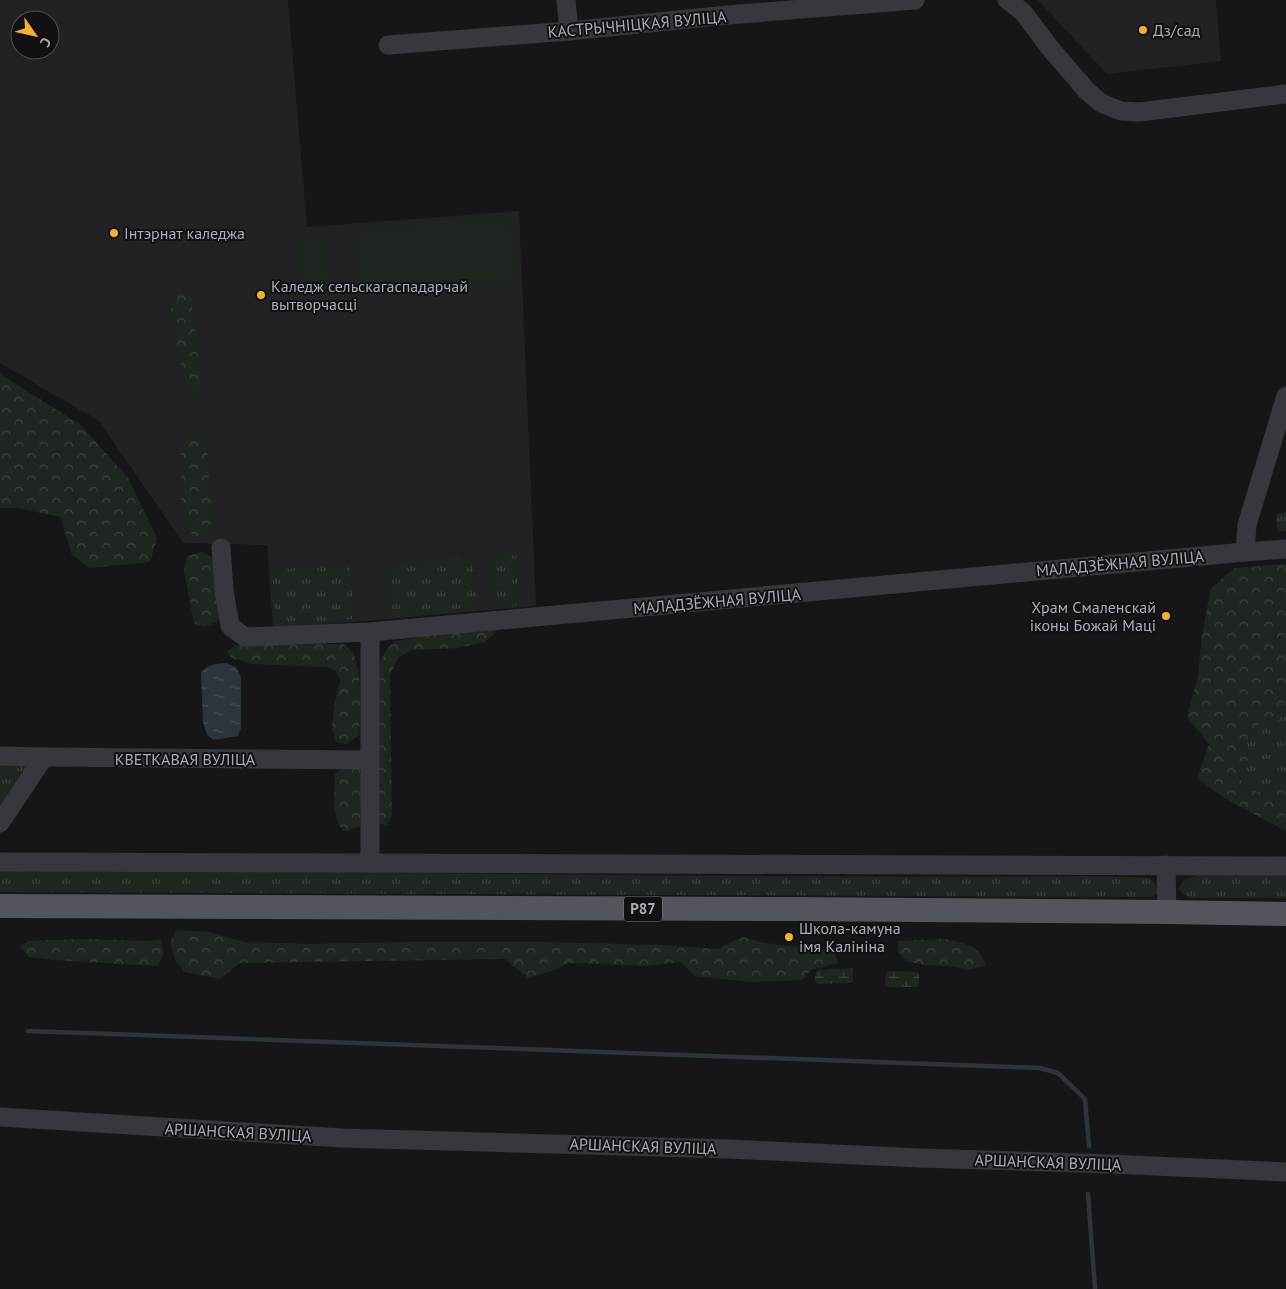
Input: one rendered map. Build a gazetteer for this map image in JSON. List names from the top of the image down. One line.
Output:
{"streets":{"main road":["Р87"],"street":["КАСТРЫЧНІЦКАЯ ВУЛІЦА","МАЛАДЗЁЖНАЯ ВУЛІЦА","КВЕТКАВАЯ ВУЛІЦА","АРШАНСКАЯ ВУЛІЦА"]},"places":["Дз/сад","Інтэрнат каледжа","Каледж сельскагаспадарчай вытворчасці","Храм Смаленскай іконы Божай Маці","Школа-камуна імя Калініна"],"north":"bottom right"}
